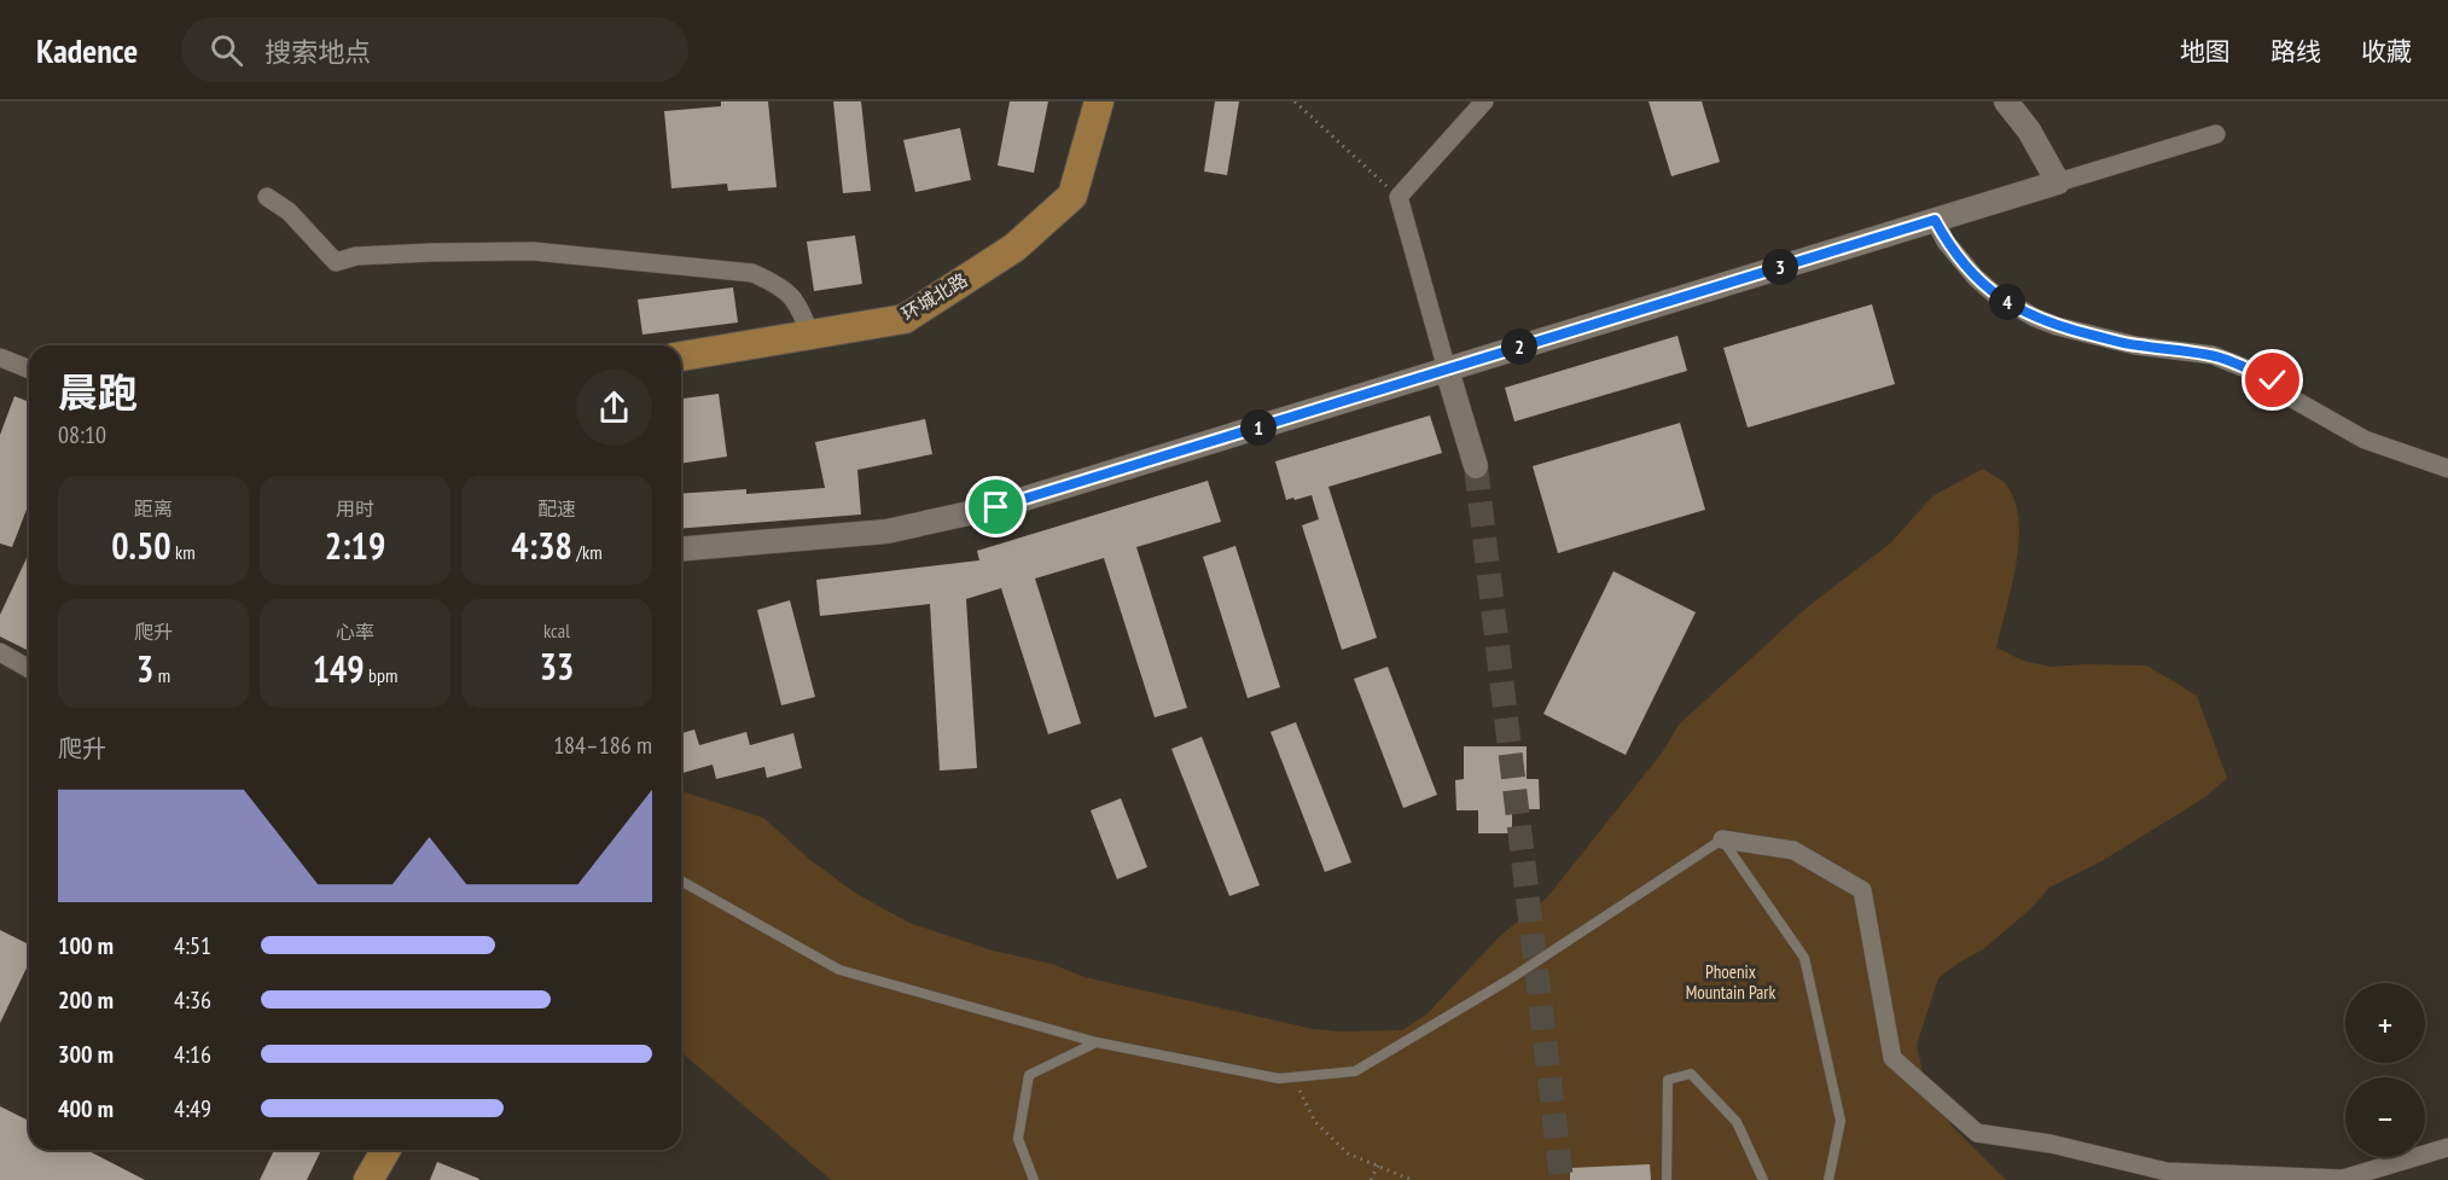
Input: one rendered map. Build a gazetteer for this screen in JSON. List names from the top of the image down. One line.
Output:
{"streets":{"main road":["环城北路"]},"parks":["Phoenix Mountain Park"],"page":{"header":"Kadence","search":"搜索地点","nav":["地图","路线","收藏"],"pins":["3","4","2","1"],"heading":["晨跑","08:10"],"stats":[["距离","0.50 km"],["用时","2:19"],["配速","4:38 /km"],["爬升","3 m"],["心率","149 bpm"],["kcal","33"]],"chart":["爬升","184–186 m"],"list":[{"name":"100 m","note":"4:51"},{"name":"200 m","note":"4:36"},{"name":"300 m","note":"4:16"},{"name":"400 m","note":"4:49"}],"map_buttons":["+","−"]}}
